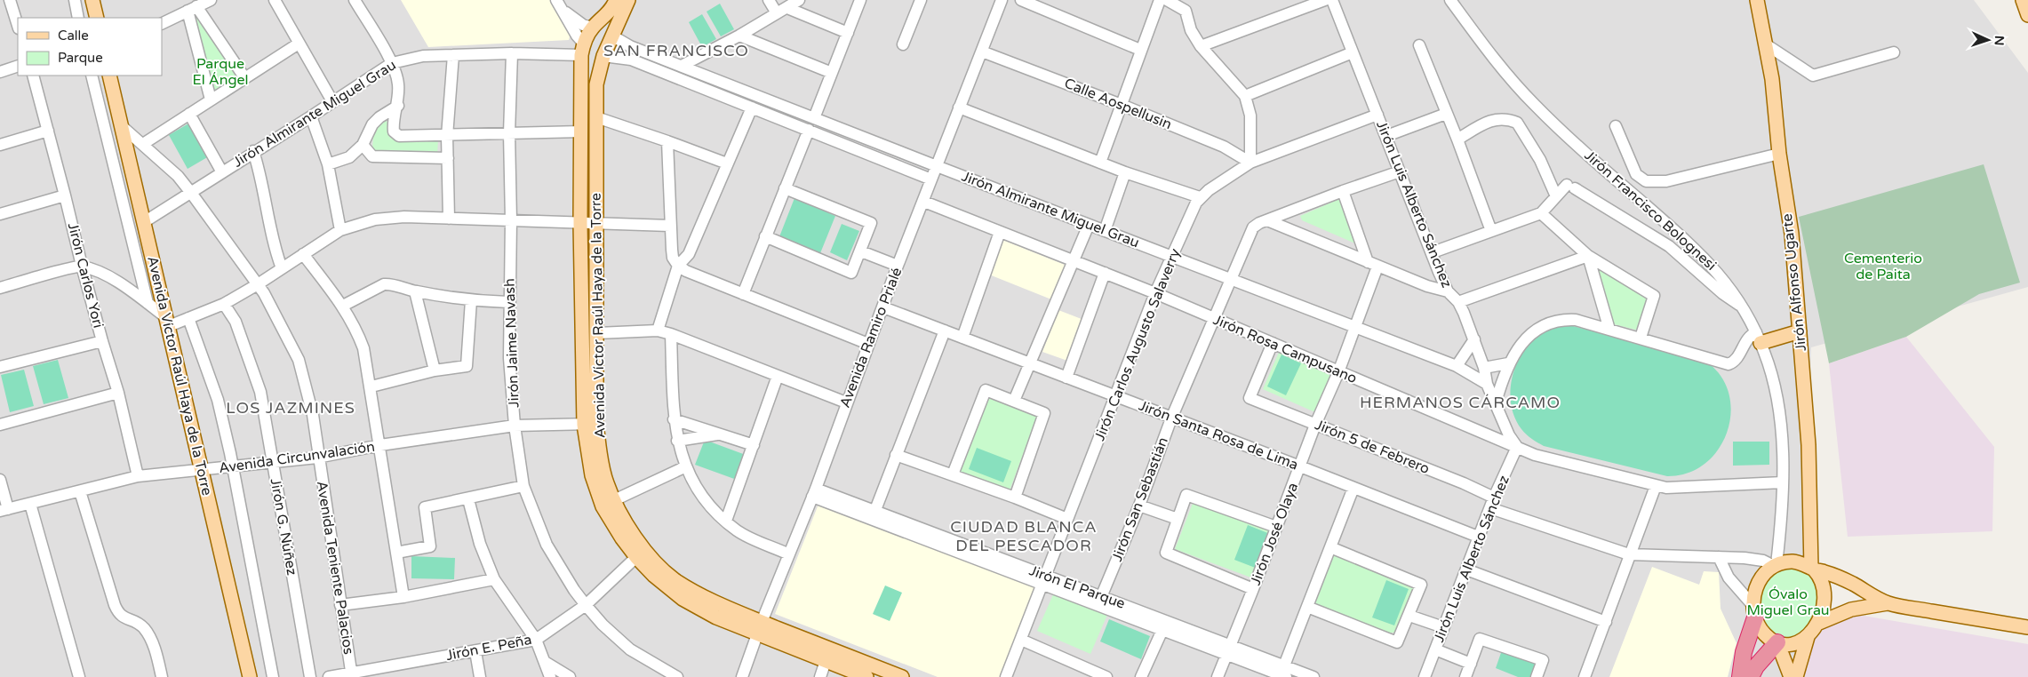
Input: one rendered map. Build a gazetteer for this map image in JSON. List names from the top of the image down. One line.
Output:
{"streets":{"main road":["Jirón Alfonso Ugarte","Avenida Víctor Raúl Haya de la Torre"],"street":["Calle Aospellusin","Jirón Almirante Miguel Grau","Jirón Luis Alberto Sánchez","Jirón Francisco Bolognesi","Jirón Carlos Yori","Avenida Ramiro Prialé","Jirón Jaime Navash","Jirón Carlos Augusto Salaverry","Jirón Rosa Campusano","Jirón Santa Rosa de Lima","Jirón 5 de Febrero","Avenida Circunvalación","Jirón San Sebastián","Jirón G. Núñez","Jirón José Olaya","Avenida Teniente Palacios","Jirón El Parque","Jirón E. Peña"]},"crossings":[["Calle Aospellusin","Avenida Ramiro Prialé"],["Calle Aospellusin","Jirón Carlos Augusto Salaverry"],["Jirón Almirante Miguel Grau","Jirón Luis Alberto Sánchez"],["Jirón Almirante Miguel Grau","Avenida Víctor Raúl Haya de la Torre"],["Jirón Almirante Miguel Grau","Avenida Ramiro Prialé"],["Jirón Almirante Miguel Grau","Jirón Jaime Navash"],["Jirón Almirante Miguel Grau","Jirón Carlos Augusto Salaverry"],["Jirón Almirante Miguel Grau","Jirón San Sebastián"],["Jirón Almirante Miguel Grau","Jirón José Olaya"],["Jirón Almirante Miguel Grau","Avenida Teniente Palacios"],["Jirón Luis Alberto Sánchez","Jirón Carlos Augusto Salaverry"],["Jirón Luis Alberto Sánchez","Jirón Rosa Campusano"],["Jirón Luis Alberto Sánchez","Jirón Santa Rosa de Lima"],["Jirón Luis Alberto Sánchez","Jirón 5 de Febrero"],["Jirón Luis Alberto Sánchez","Jirón San Sebastián"],["Jirón Francisco Bolognesi","Jirón Alfonso Ugarte"],["Jirón Francisco Bolognesi","Jirón Rosa Campusano"],["Jirón Francisco Bolognesi","Jirón 5 de Febrero"],["Jirón Carlos Yori","Avenida Circunvalación"],["Jirón Alfonso Ugarte","Jirón 5 de Febrero"],["Avenida Víctor Raúl Haya de la Torre","Avenida Ramiro Prialé"],["Avenida Víctor Raúl Haya de la Torre","Avenida Circunvalación"],["Avenida Víctor Raúl Haya de la Torre","Avenida Teniente Palacios"],["Avenida Víctor Raúl Haya de la Torre","Jirón E. Peña"],["Avenida Ramiro Prialé","Jirón Rosa Campusano"],["Avenida Ramiro Prialé","Jirón Santa Rosa de Lima"],["Avenida Ramiro Prialé","Jirón El Parque"],["Jirón Jaime Navash","Avenida Circunvalación"],["Jirón Jaime Navash","Jirón E. Peña"],["Jirón Carlos Augusto Salaverry","Jirón Rosa Campusano"],["Jirón Carlos Augusto Salaverry","Jirón Santa Rosa de Lima"],["Jirón Carlos Augusto Salaverry","Jirón El Parque"],["Jirón Rosa Campusano","Jirón 5 de Febrero"],["Jirón Rosa Campusano","Jirón San Sebastián"],["Jirón Rosa Campusano","Jirón José Olaya"],["Jirón Santa Rosa de Lima","Jirón San Sebastián"],["Jirón Santa Rosa de Lima","Jirón José Olaya"],["Jirón 5 de Febrero","Jirón José Olaya"],["Avenida Circunvalación","Jirón G. Núñez"],["Avenida Circunvalación","Avenida Teniente Palacios"],["Jirón San Sebastián","Jirón El Parque"],["Jirón José Olaya","Jirón El Parque"],["Avenida Teniente Palacios","Jirón E. Peña"]],"districts":["SAN FRANCISCO","HERMANOS CÁRCAMO","LOS JAZMINES","CIUDAD BLANCA DEL PESCADOR"],"parks":["Parque El Ángel","Cementerio de Paita","Óvalo Miguel Grau"],"legend":["Calle","Parque"],"north":"right"}
